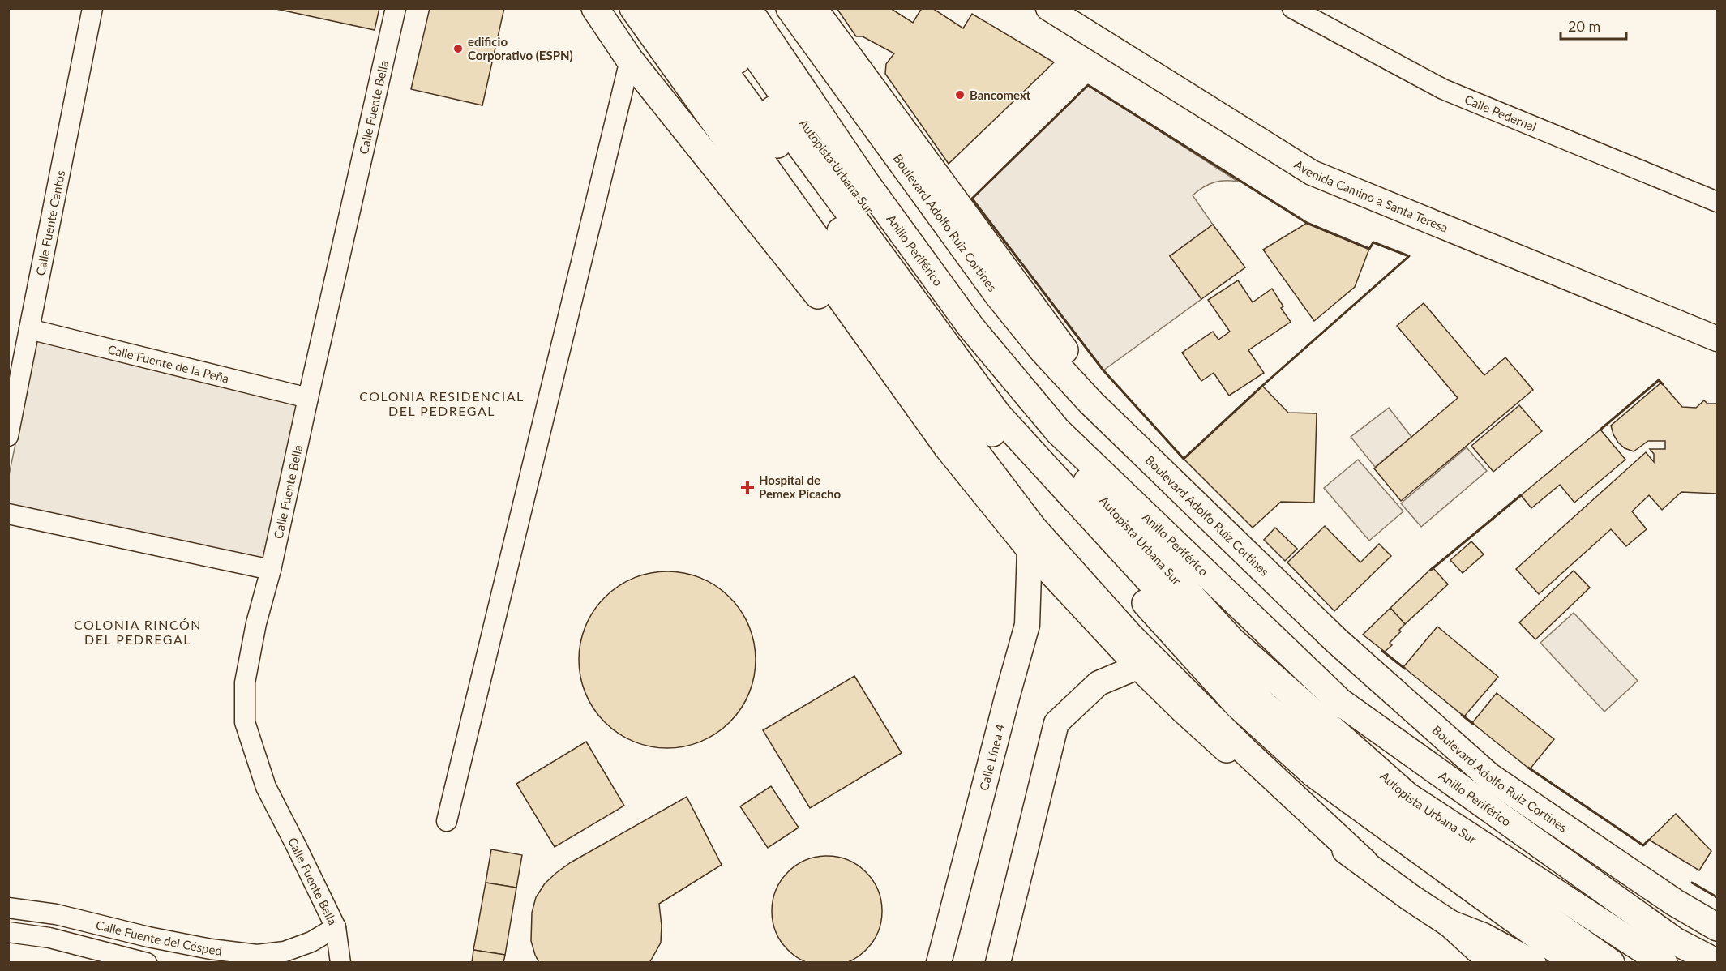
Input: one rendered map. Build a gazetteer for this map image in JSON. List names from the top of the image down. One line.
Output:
{"streets":{"main road":["Autopista Urbana Sur","Boulevard Adolfo Ruiz Cortines","Anillo Periférico"],"street":["Calle Fuente Bella","Calle Pedernal","Avenida Camino a Santa Teresa","Calle Fuente Cantos","Calle Fuente de la Peña","Calle Línea 4","Calle Fuente del Césped"]},"crossings":[["Calle Fuente Bella","Calle Fuente de la Peña"],["Calle Fuente Bella","Calle Fuente del Césped"],["Autopista Urbana Sur","Anillo Periférico"],["Calle Fuente Cantos","Calle Fuente de la Peña"]],"districts":["COLONIA RESIDENCIAL DEL PEDREGAL","COLONIA RINCÓN DEL PEDREGAL"],"places":{"other":["edificio Corporativo (ESPN)","Bancomext"],"health":["Hospital de Pemex Picacho"]},"scale_bar":"20 m"}
